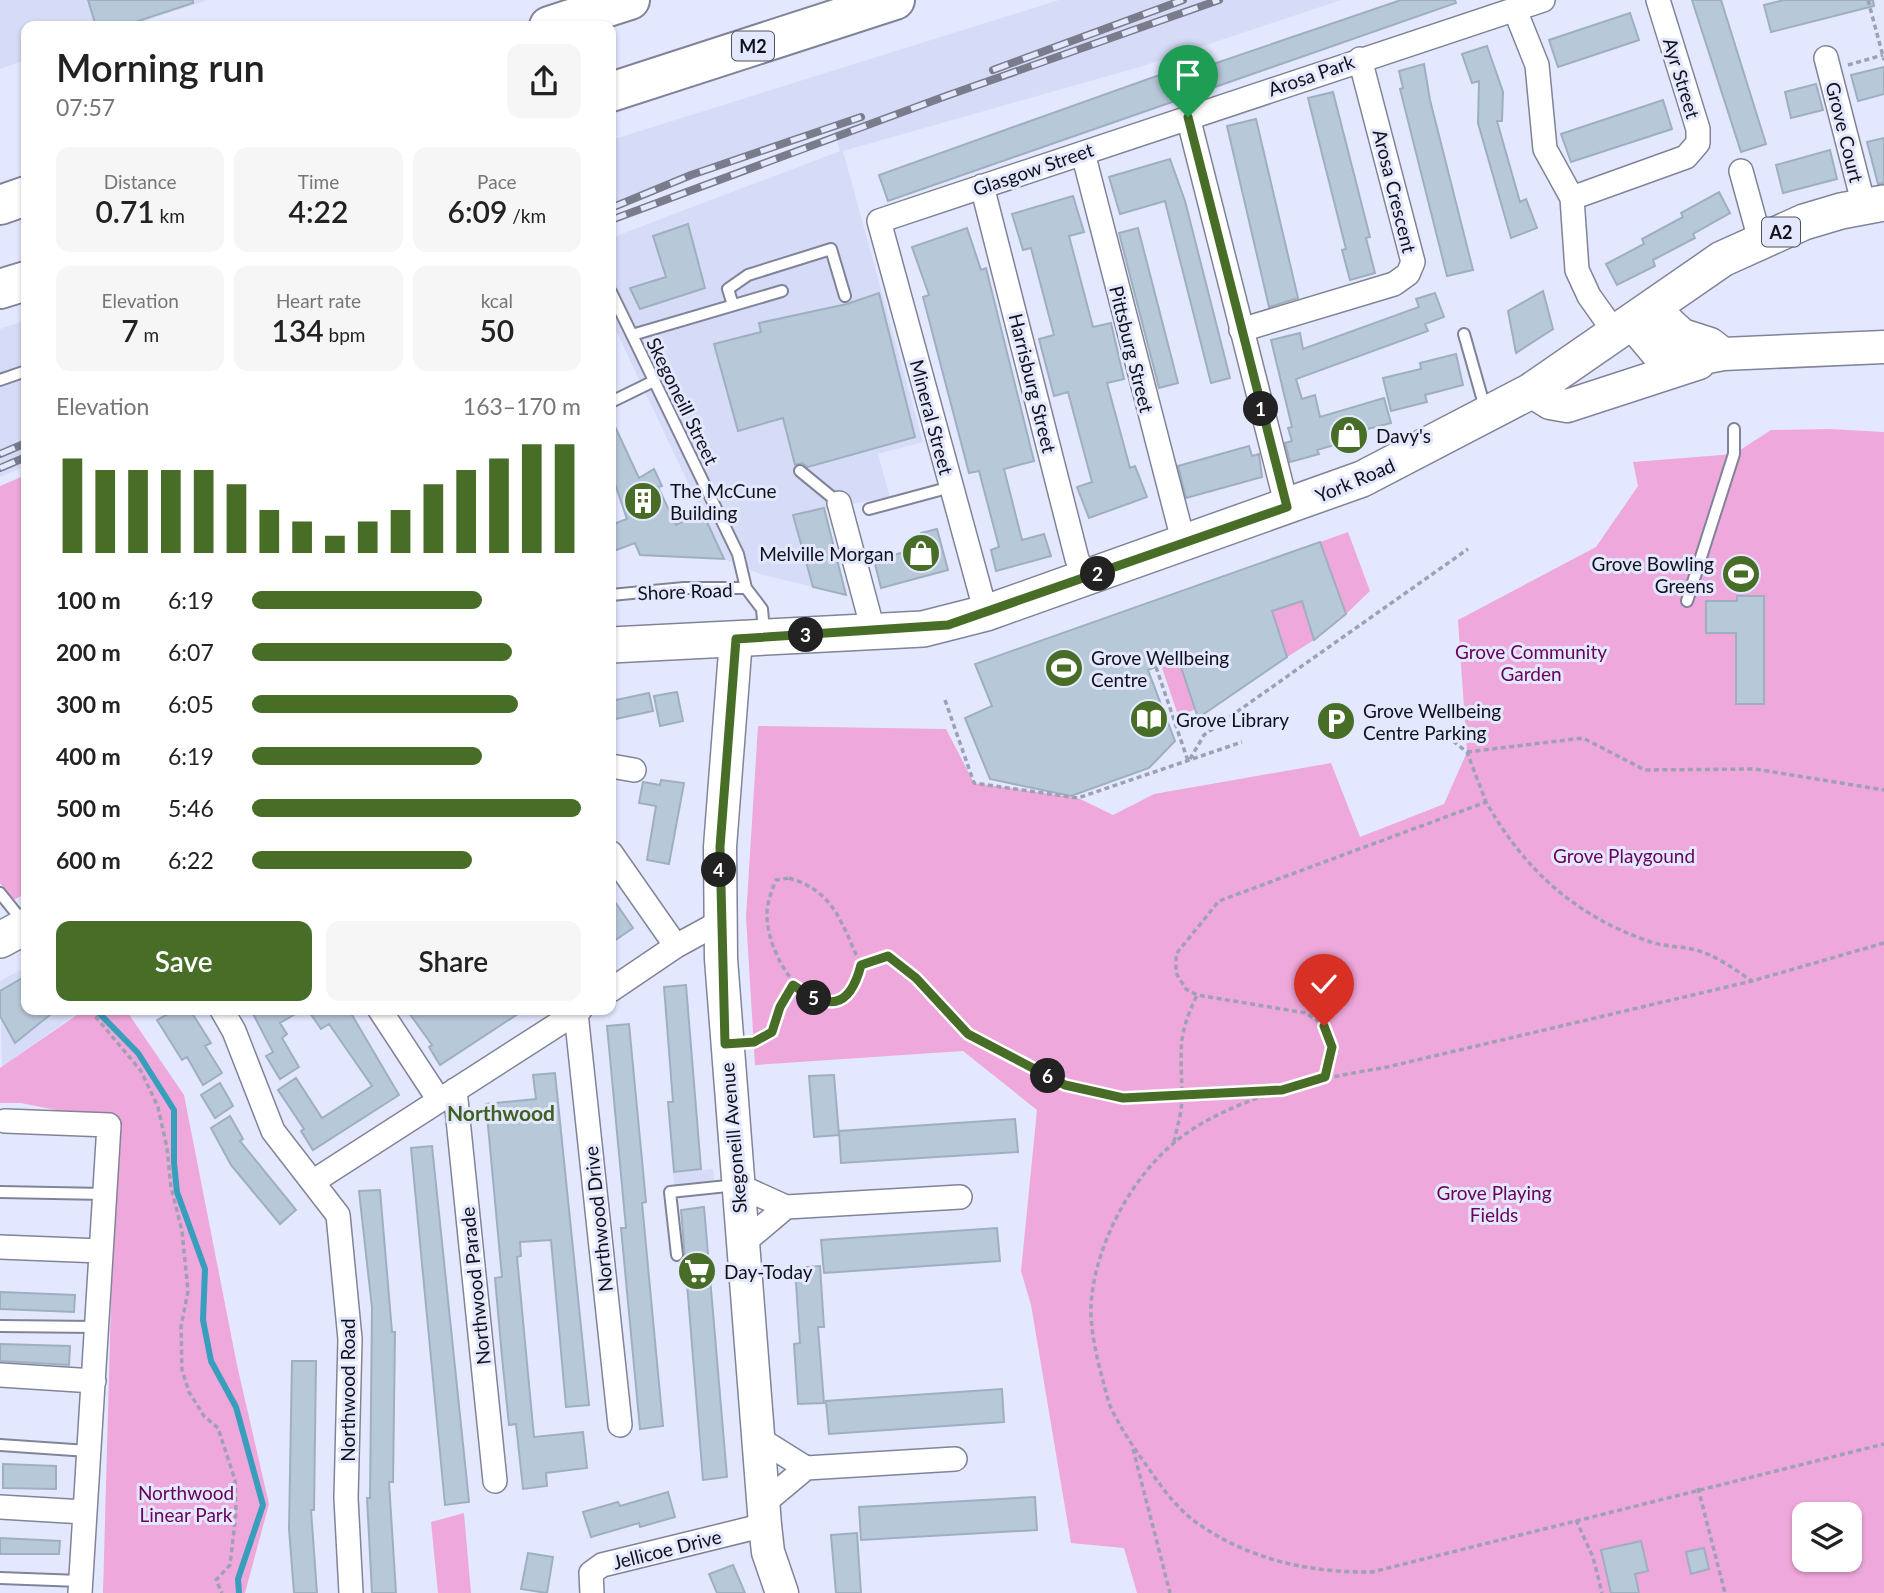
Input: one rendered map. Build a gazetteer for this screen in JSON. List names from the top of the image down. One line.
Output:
{"streets":{"highway":["M2"],"main road":["A2","York Road"],"street":["Arosa Park","Ayr Street","Grove Court","Glasgow Street","Arosa Crescent","Pittsburg Street","Harrisburg Street","Mineral Street","Skegoneill Avenue","Northwood Drive","Northwood Parade","Northwood Road","Jellicoe Drive"],"lane":["Skegoneill Street","Shore Road"]},"crossings":[["Arosa Park","Glasgow Street"],["Arosa Park","Arosa Crescent"],["Grove Court","York Road"],["Glasgow Street","Pittsburg Street"],["Glasgow Street","Harrisburg Street"],["Glasgow Street","Mineral Street"],["A2","York Road"],["A2","Shore Road"],["A2","Skegoneill Avenue"],["Pittsburg Street","York Road"],["Harrisburg Street","York Road"],["Skegoneill Street","Shore Road"],["Mineral Street","York Road"],["York Road","Shore Road"],["York Road","Skegoneill Avenue"],["Shore Road","Skegoneill Avenue"],["Skegoneill Avenue","Jellicoe Drive"]],"districts":["Northwood"],"parks":["Grove Community Garden","Grove Playgound","Grove Playing Fields","Northwood Linear Park"],"places":{"shop":["Davy's","Melville Morgan"],"building":["The McCune Building"],"sports":["Grove Bowling Greens","Grove Wellbeing Centre"],"library":["Grove Library"],"parking":["Grove Wellbeing Centre Parking"],"supermarket":["Day-Today"]},"page":{"heading":["Morning run","07:57"],"stats":[["Distance","0.71 km"],["Time","4:22"],["Pace","6:09 /km"],["Elevation","7 m"],["Heart rate","134 bpm"],["kcal","50"]],"chart":["Elevation","163–170 m"],"pins":["1","2","3","4","5","6"],"list":[{"name":"100 m","note":"6:19"},{"name":"200 m","note":"6:07"},{"name":"300 m","note":"6:05"},{"name":"400 m","note":"6:19"},{"name":"500 m","note":"5:46"},{"name":"600 m","note":"6:22"}],"buttons":["Save","Share"]}}
